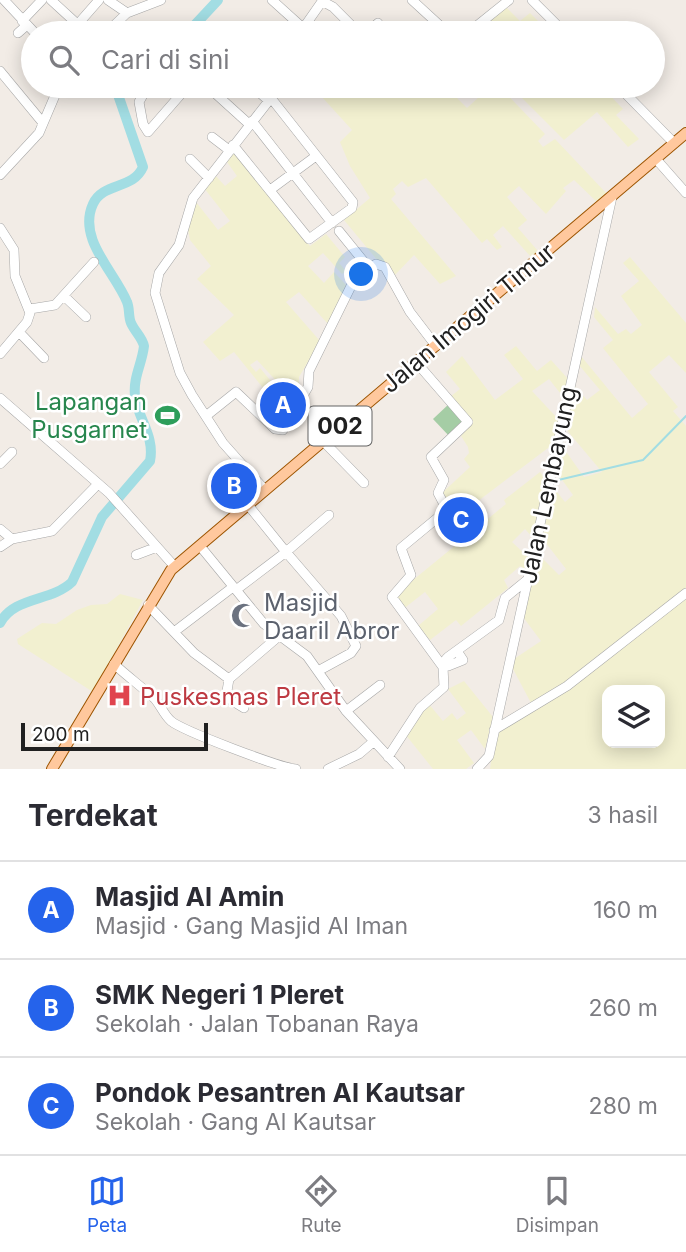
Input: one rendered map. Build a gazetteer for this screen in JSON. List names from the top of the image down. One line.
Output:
{"streets":{"main road":["Jalan Imogiri Timur","002"],"street":["Jalan Lembayung"]},"crossings":[["Jalan Imogiri Timur","Jalan Lembayung"]],"places":{"sports":["Lapangan Pusgarnet"],"mosque":["Masjid Daaril Abror"],"hospital":["Puskesmas Pleret"]},"scale_bar":"200 m","page":{"search":"Cari di sini","pins":["A","B","C"],"scale":"200 m","heading":["Terdekat","3 hasil"],"list":[{"mark":"A","name":"Masjid Al Amin","note":"Masjid · Gang Masjid Al Iman","value":"160 m"},{"mark":"B","name":"SMK Negeri 1 Pleret","note":"Sekolah · Jalan Tobanan Raya","value":"260 m"},{"mark":"C","name":"Pondok Pesantren Al Kautsar","note":"Sekolah · Gang Al Kautsar","value":"280 m"}],"nav":["Peta","Rute","Disimpan"]}}
